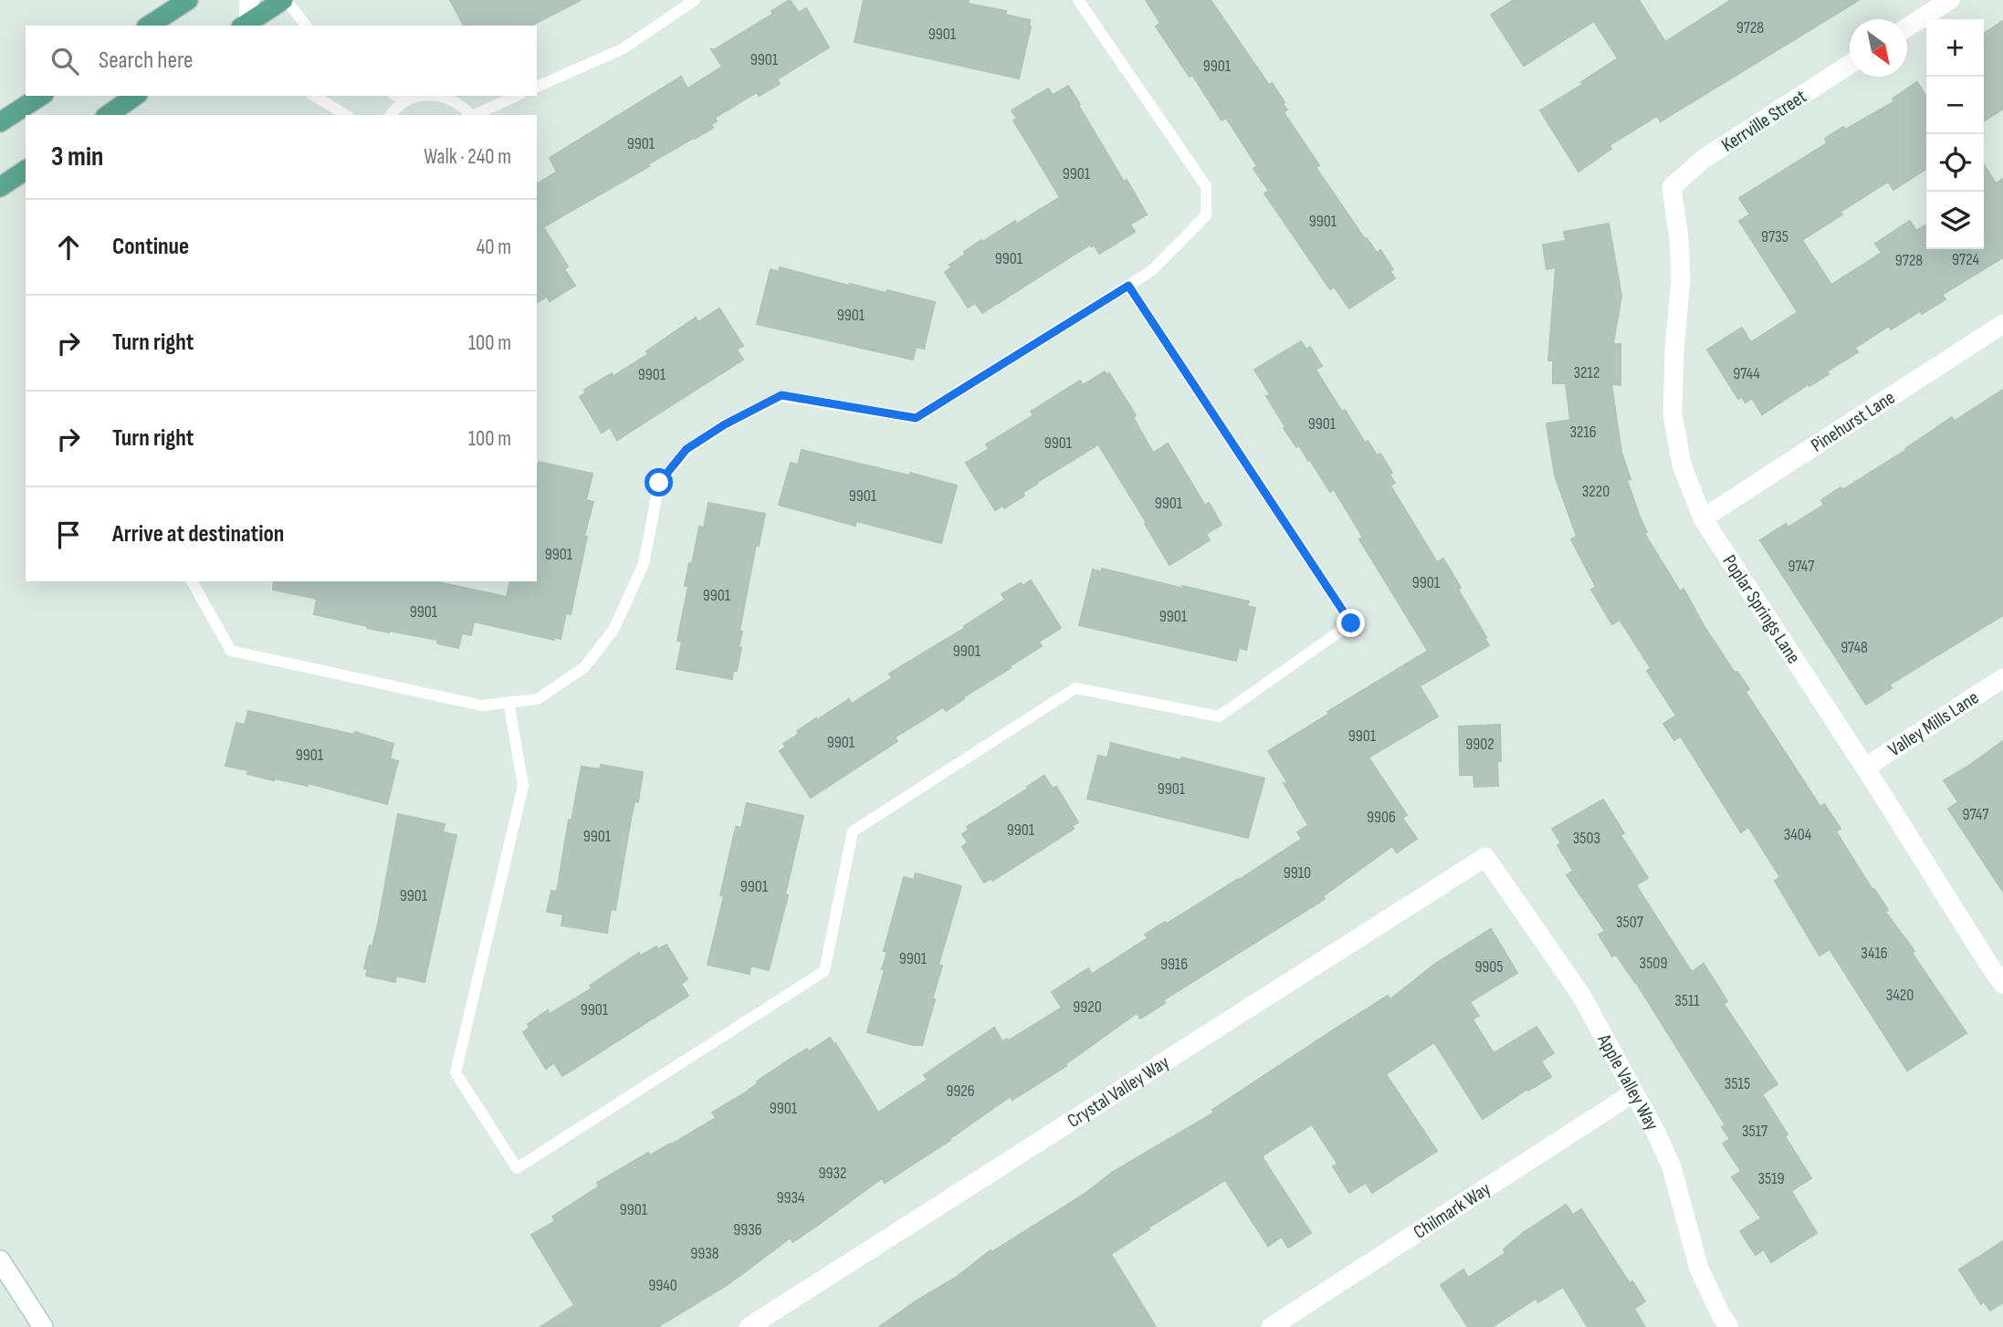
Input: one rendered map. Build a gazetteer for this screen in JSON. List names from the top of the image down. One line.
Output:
{"streets":{"street":["Kerrville Street","Pinehurst Lane","Poplar Springs Lane","Valley Mills Lane","Apple Valley Way","Crystal Valley Way","Chilmark Way"]},"crossings":[["Kerrville Street","Poplar Springs Lane"],["Pinehurst Lane","Poplar Springs Lane"],["Poplar Springs Lane","Valley Mills Lane"],["Apple Valley Way","Crystal Valley Way"],["Apple Valley Way","Chilmark Way"]],"house_numbers":["9728","9901","9901","9901","9901","9901","9901","9735","9901","9724","9728","9901","3212","9744","9901","9901","3216","9901","3220","9901","9901","9901","9747","9901","9901","9901","9901","9748","9901","9901","9901","9902","9901","9901","9747","9906","9901","3404","9901","3503","9910","9901","9901","3507","3416","9901","3509","9916","9905","3420","3511","9920","9901","3515","9926","9901","3517","9932","3519","9934","9901","9936","9938","9940"],"north":"bottom right","page":{"map_buttons":["+","−"],"search":"Search here","heading":["3 min","Walk · 240 m"],"list":[["Continue","40 m"],["Turn right","100 m"],["Turn right","100 m"],"Arrive at destination"]}}
